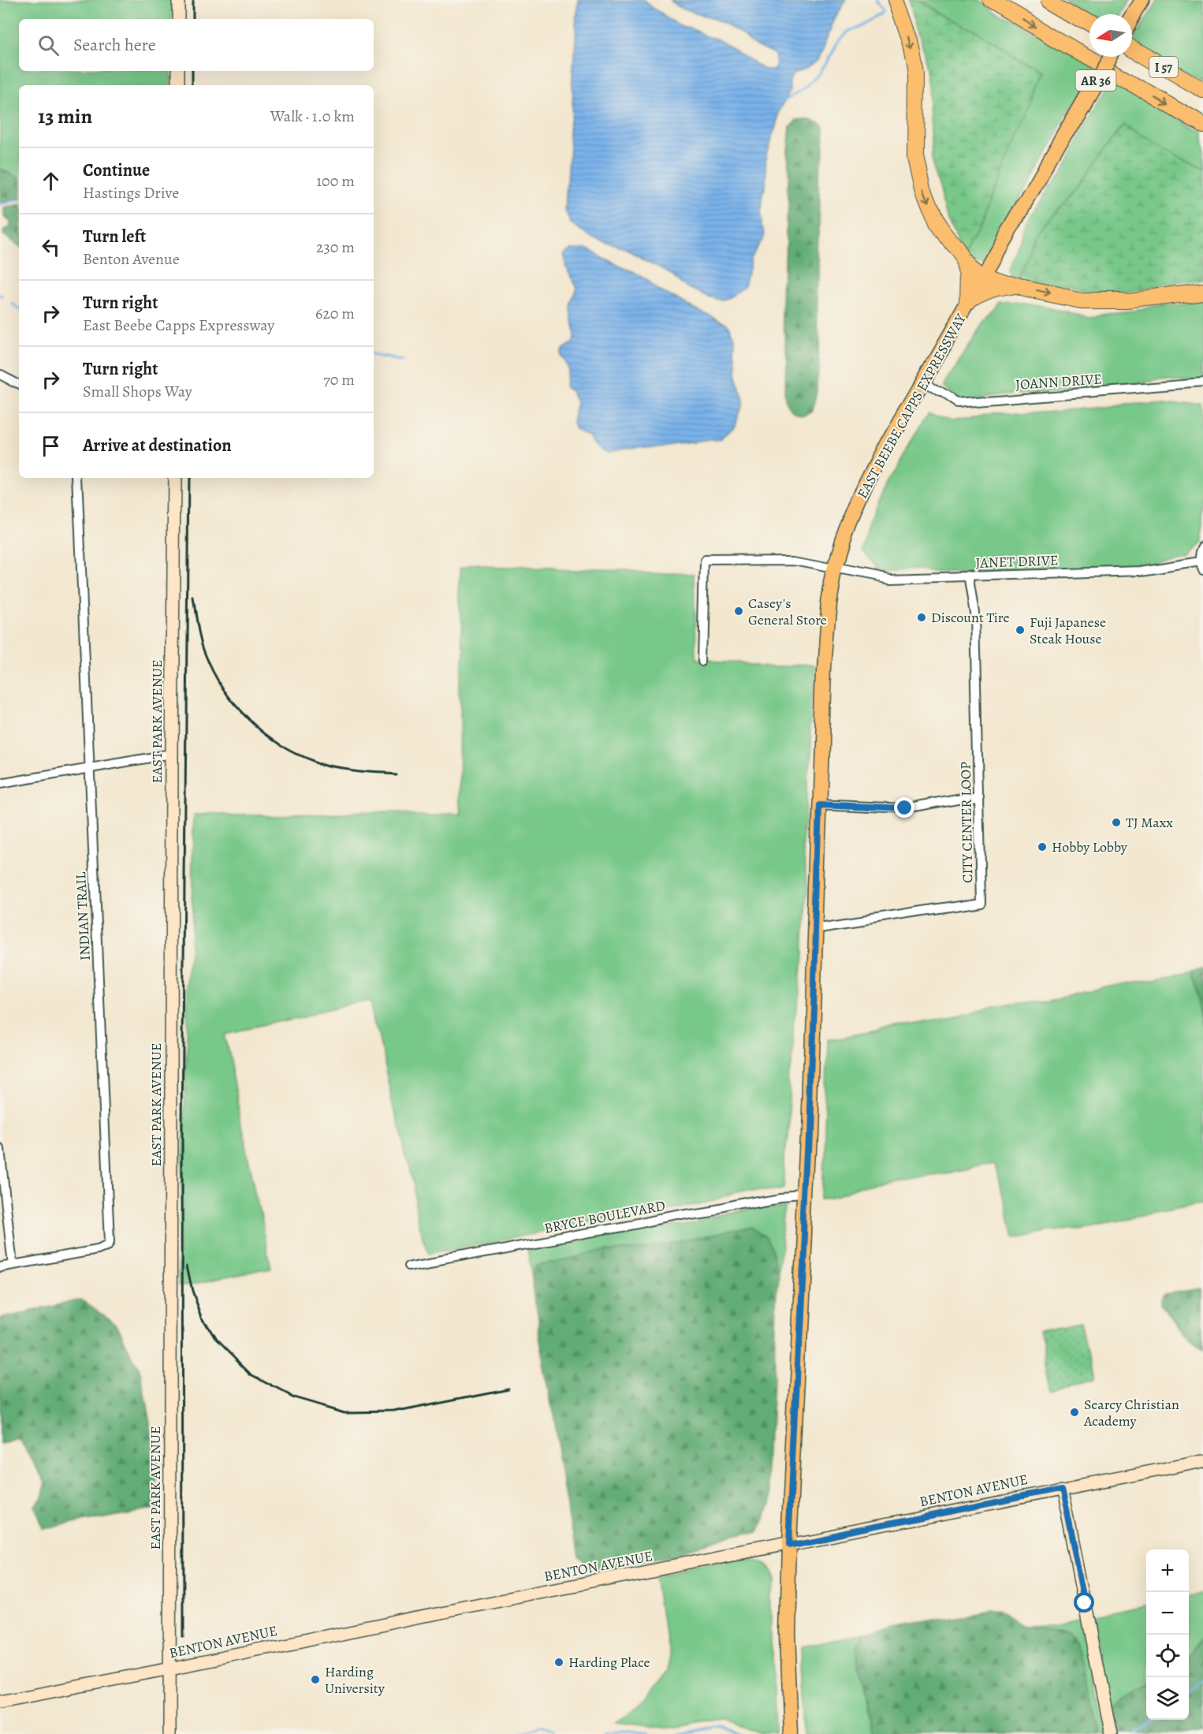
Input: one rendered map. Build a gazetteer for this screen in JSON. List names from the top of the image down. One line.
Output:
{"streets":{"highway":["I 57"],"main road":["AR 36","EAST BEEBE CAPPS EXPRESSWAY"],"street":["JOANN DRIVE","JANET DRIVE","EAST PARK AVENUE","CITY CENTER LOOP","INDIAN TRAIL","BRYCE BOULEVARD","BENTON AVENUE"]},"crossings":[["JOANN DRIVE","EAST BEEBE CAPPS EXPRESSWAY"],["EAST BEEBE CAPPS EXPRESSWAY","JANET DRIVE"],["EAST BEEBE CAPPS EXPRESSWAY","CITY CENTER LOOP"],["EAST BEEBE CAPPS EXPRESSWAY","BRYCE BOULEVARD"],["EAST BEEBE CAPPS EXPRESSWAY","BENTON AVENUE"],["JANET DRIVE","CITY CENTER LOOP"],["EAST PARK AVENUE","BENTON AVENUE"]],"places":["Casey's General Store","Discount Tire","Fuji Japanese Steak House","TJ Maxx","Hobby Lobby","Searcy Christian Academy","Harding Place","Harding University"],"north":"left","page":{"search":"Search here","heading":["13 min","Walk · 1.0 km"],"list":[["Continue","Hastings Drive","100 m"],["Turn left","Benton Avenue","230 m"],["Turn right","East Beebe Capps Expressway","620 m"],["Turn right","Small Shops Way","70 m"],"Arrive at destination"],"map_buttons":["+","−"]}}
